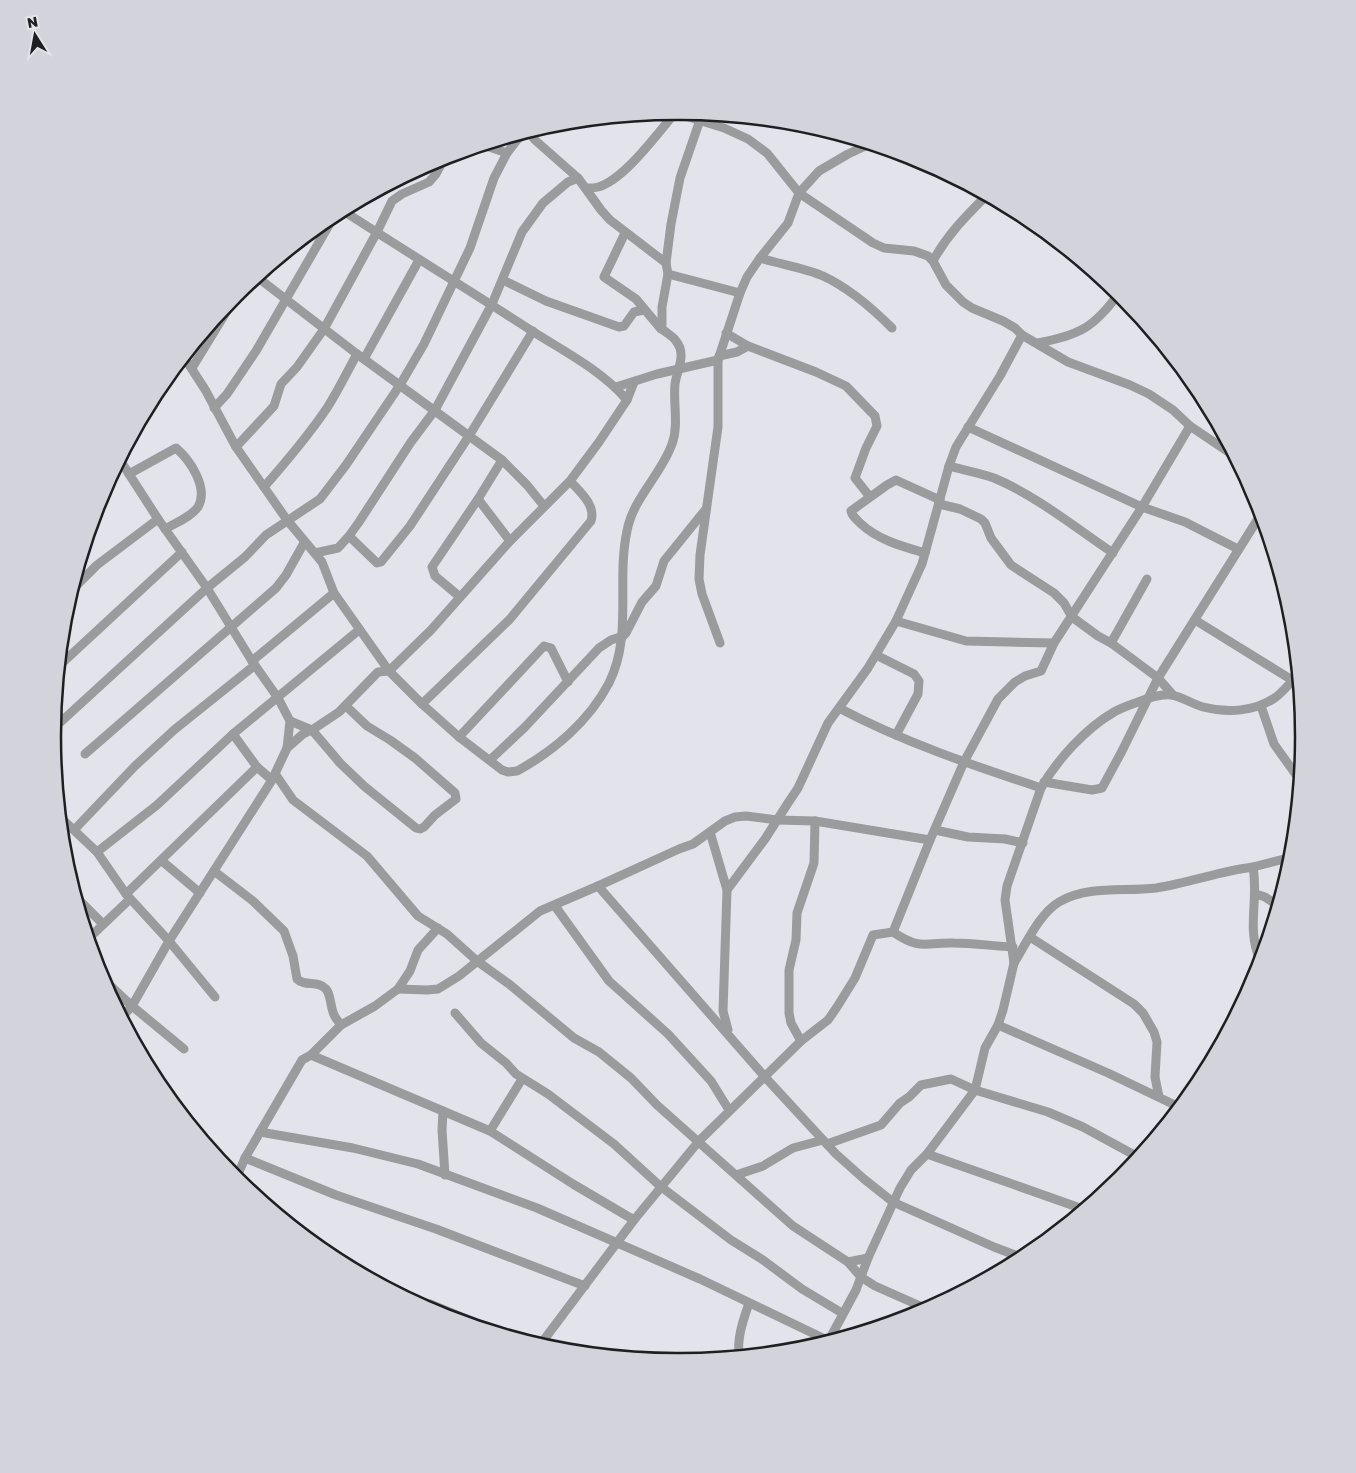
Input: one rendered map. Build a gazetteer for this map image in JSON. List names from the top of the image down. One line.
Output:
{"north":"top"}
